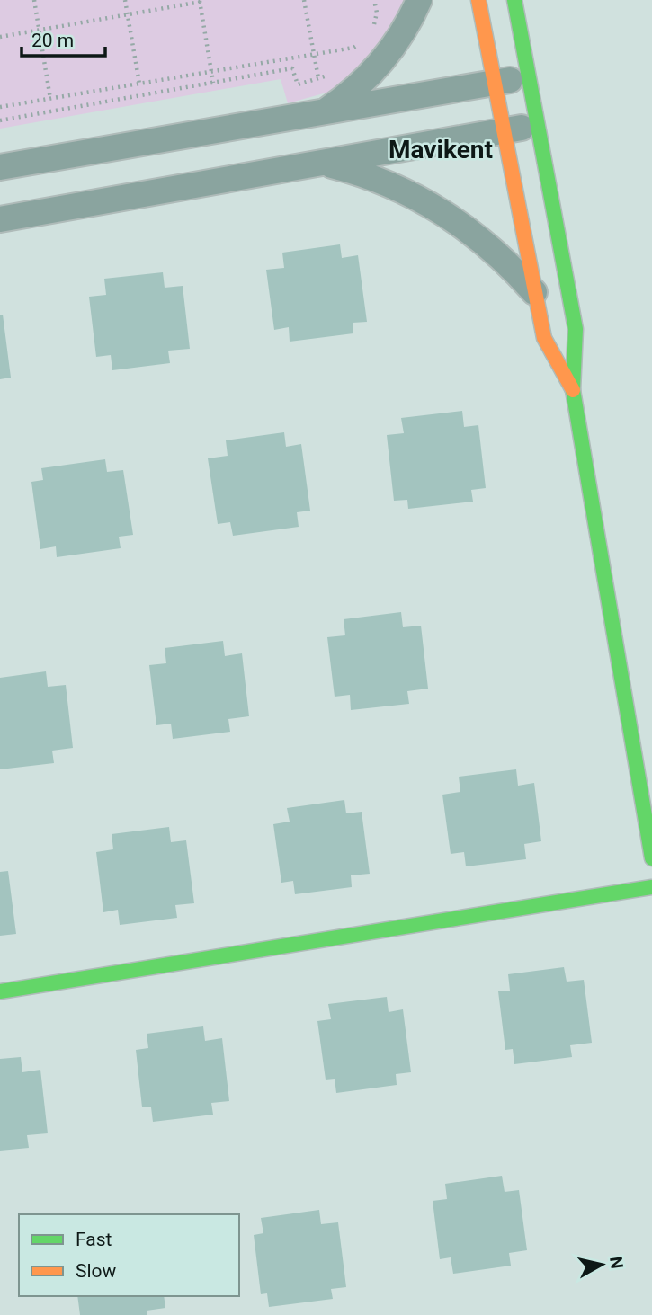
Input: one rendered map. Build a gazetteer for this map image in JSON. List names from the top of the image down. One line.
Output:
{"districts":["Mavikent"],"legend":["Fast","Slow"],"scale_bar":"20 m","north":"right"}
